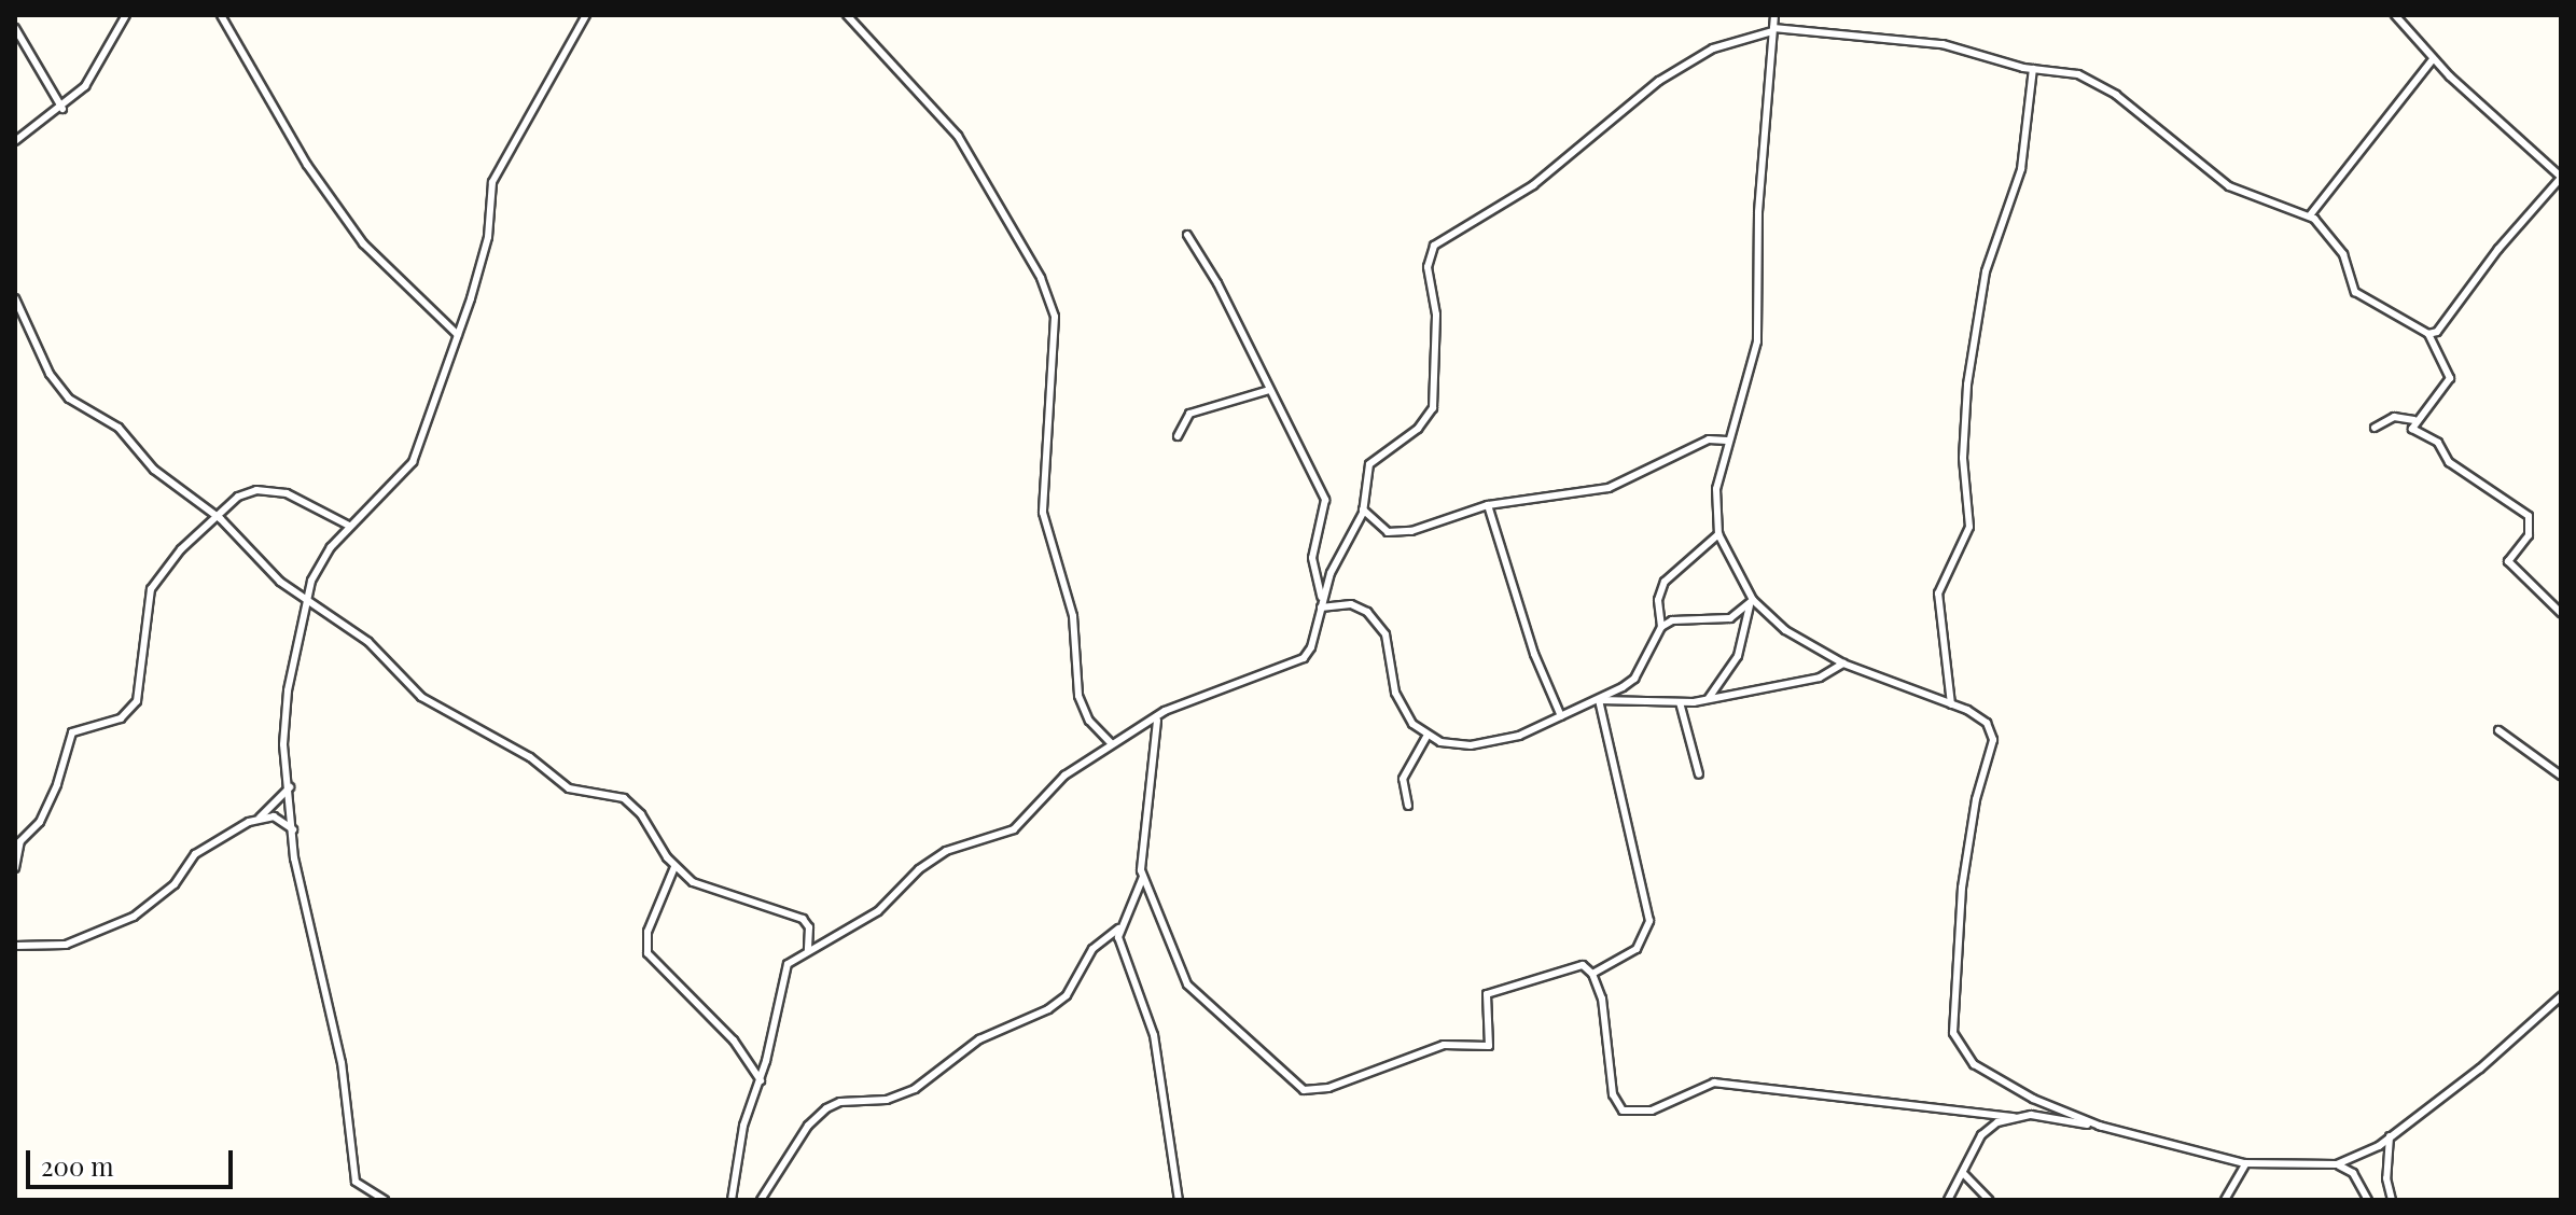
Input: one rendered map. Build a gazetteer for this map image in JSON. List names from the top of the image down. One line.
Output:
{"scale_bar":"200 m"}
